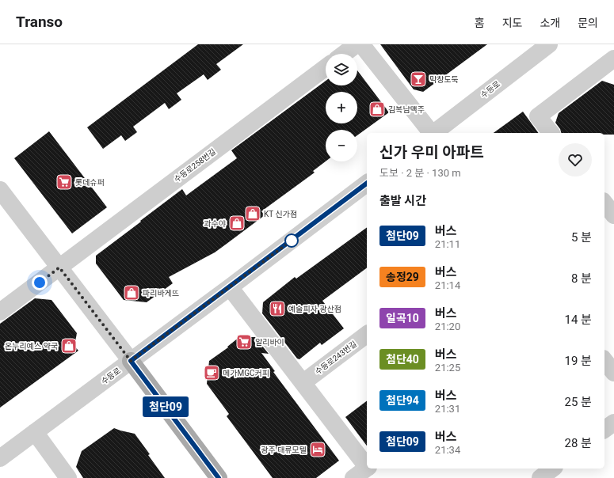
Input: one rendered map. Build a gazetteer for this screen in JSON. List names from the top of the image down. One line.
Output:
{"streets":{"street":["수등로","수등로258번길","수등로243번길"]},"places":{"bar":["막창도둑"],"shop":["김복남맥주","KT 신가점","과수야","파리바게뜨","온누리예스 약국"],"supermarket":["롯데슈퍼","알리바이"],"restaurant":["예술피자 광산점"],"cafe":["메가MGC커피"],"hotel":["광주 태류모텔"]},"lines":["bus line 첨단09"],"page":{"header":"Transo","nav":["홈","지도","소개","문의"],"on_map":"첨단09","map_buttons":["+","−"],"heading":[["신가 우미 아파트","도보 · 2 분 · 130 m"],"출발 시간"],"list":[{"mark":"첨단09","name":"버스","note":"21:11","value":"5 분"},{"mark":"송정29","name":"버스","note":"21:14","value":"8 분"},{"mark":"일곡10","name":"버스","note":"21:20","value":"14 분"},{"mark":"첨단40","name":"버스","note":"21:25","value":"19 분"},{"mark":"첨단94","name":"버스","note":"21:31","value":"25 분"},{"mark":"첨단09","name":"버스","note":"21:34","value":"28 분"}]}}
